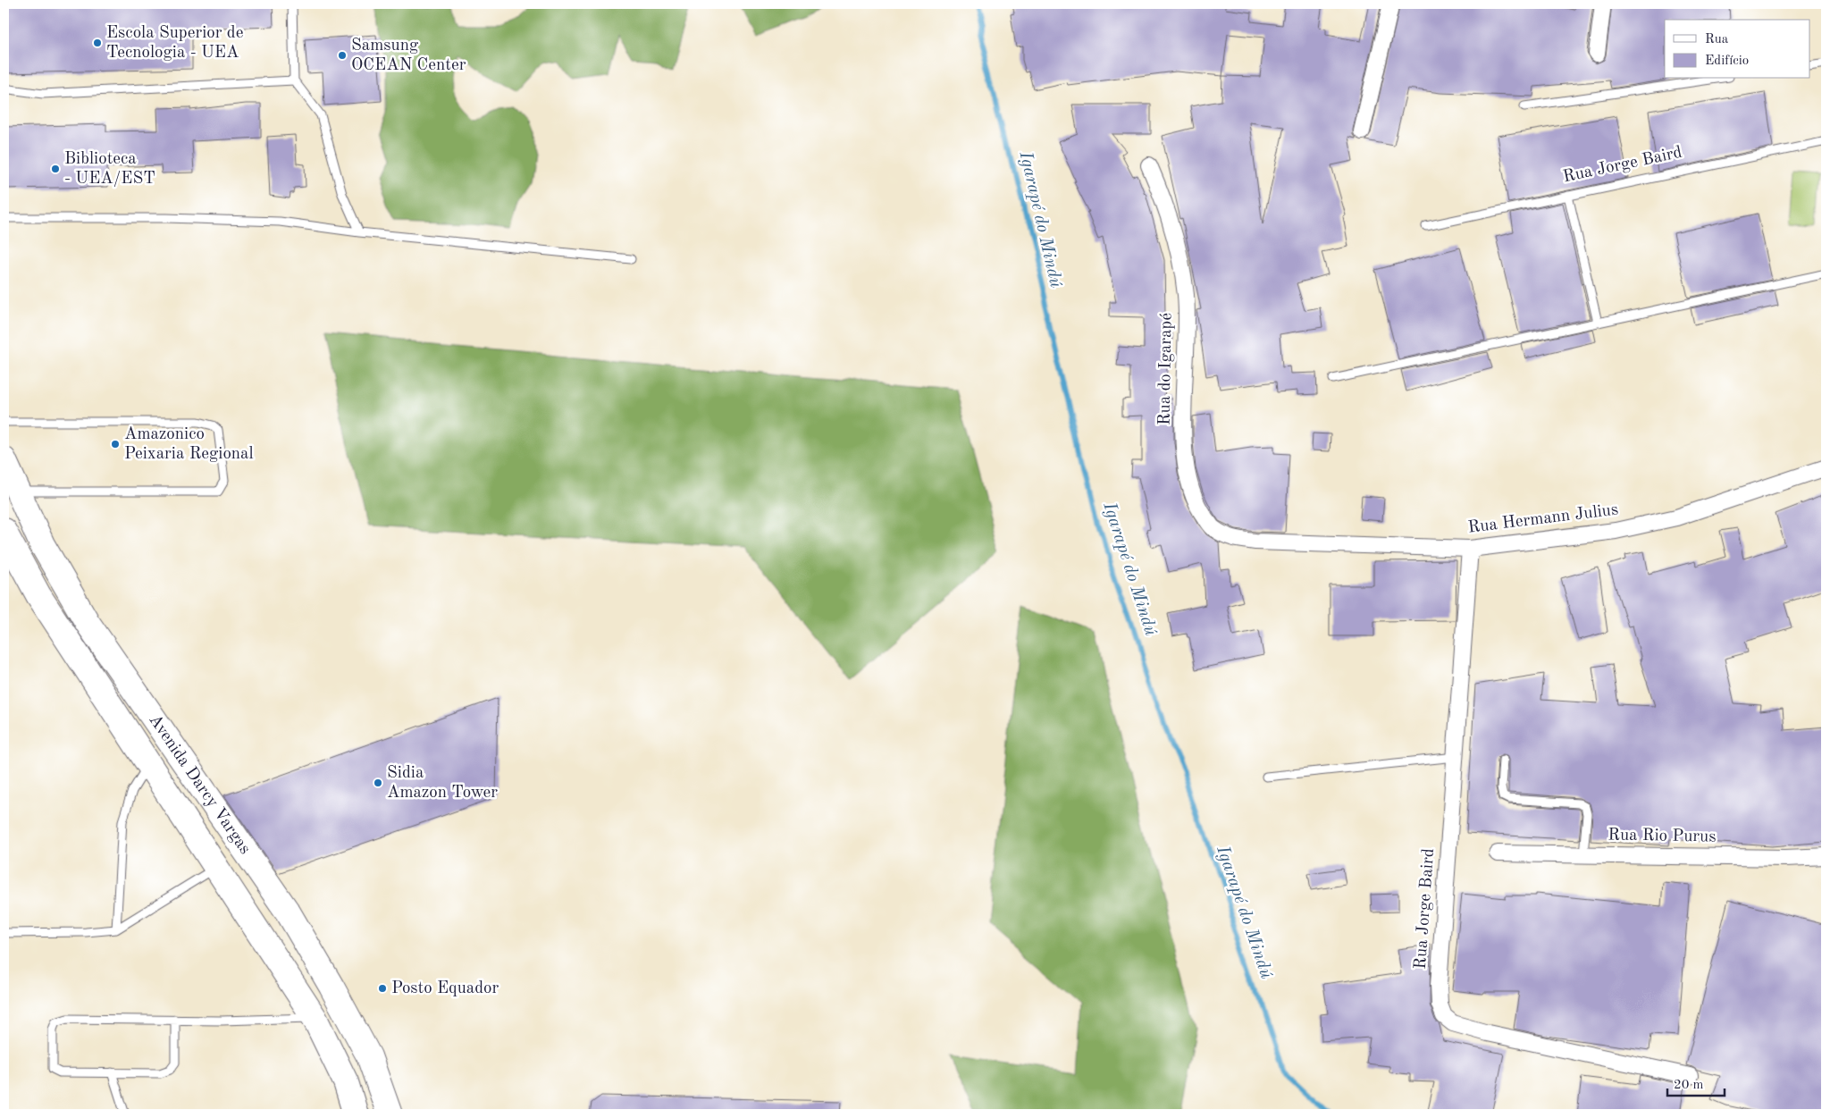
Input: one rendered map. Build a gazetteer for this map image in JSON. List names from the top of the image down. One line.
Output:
{"streets":{"main road":["Avenida Darcy Vargas"],"street":["Rua Jorge Baird","Rua do Igarapé","Rua Hermann Julius","Rua Rio Purus"]},"crossings":[["Rua Jorge Baird","Rua Hermann Julius"],["Rua do Igarapé","Rua Hermann Julius"]],"water":["Igarapé do Mindú"],"places":["Escola Superior de Tecnologia - UEA","Samsung OCEAN Center","Biblioteca - UEA/EST","Amazonico Peixaria Regional","Sidia Amazon Tower","Posto Equador"],"legend":["Rua","Edifício"],"scale_bar":"20 m"}
